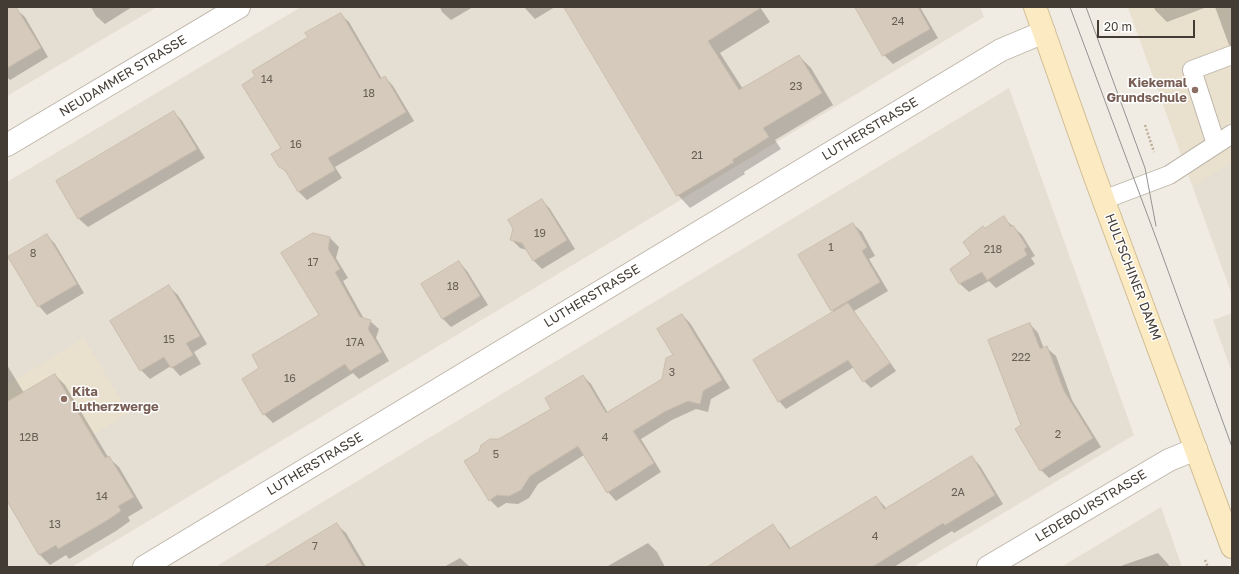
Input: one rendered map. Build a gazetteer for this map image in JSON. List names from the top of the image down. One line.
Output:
{"streets":{"main road":["HULTSCHINER DAMM"],"street":["NEUDAMMER STRASSE","LUTHERSTRASSE","LEDEBOURSTRASSE"]},"crossings":[["LUTHERSTRASSE","HULTSCHINER DAMM"],["HULTSCHINER DAMM","LEDEBOURSTRASSE"]],"places":["Kiekemal Grundschule","Kita Lutherzwerge"],"house_numbers":["24","14","23","18","16","21","19","1","218","8","17","18","15","17A","222","3","16","2","12B","4","5","2A","14","13","4","7"],"scale_bar":"20 m"}
